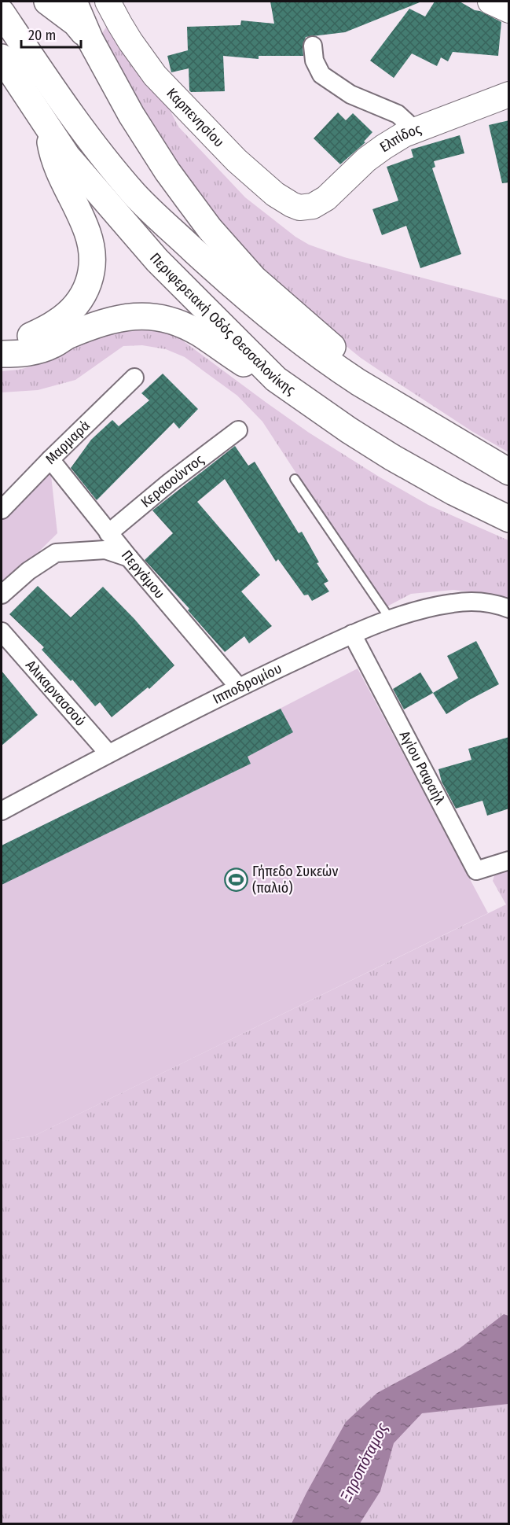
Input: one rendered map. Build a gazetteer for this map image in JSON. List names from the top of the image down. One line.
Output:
{"streets":{"highway":["Περιφερειακή Οδός Θεσσαλονίκης"],"street":["Καρπενησίου","Ελπίδος","Μαρμαρά","Κερασούντος","Περγάμου","Ιπποδρομίου","Αλικαρνασσού","Αγίου Ραφαήλ"]},"crossings":[["Καρπενησίου","Ελπίδος"],["Μαρμαρά","Περγάμου"],["Κερασούντος","Περγάμου"],["Περγάμου","Ιπποδρομίου"],["Ιπποδρομίου","Αλικαρνασσού"],["Ιπποδρομίου","Αγίου Ραφαήλ"]],"water":["Ξηροπόταμος"],"places":{"sports":["Γήπεδο Συκεών (παλιό)"]},"scale_bar":"20 m"}
